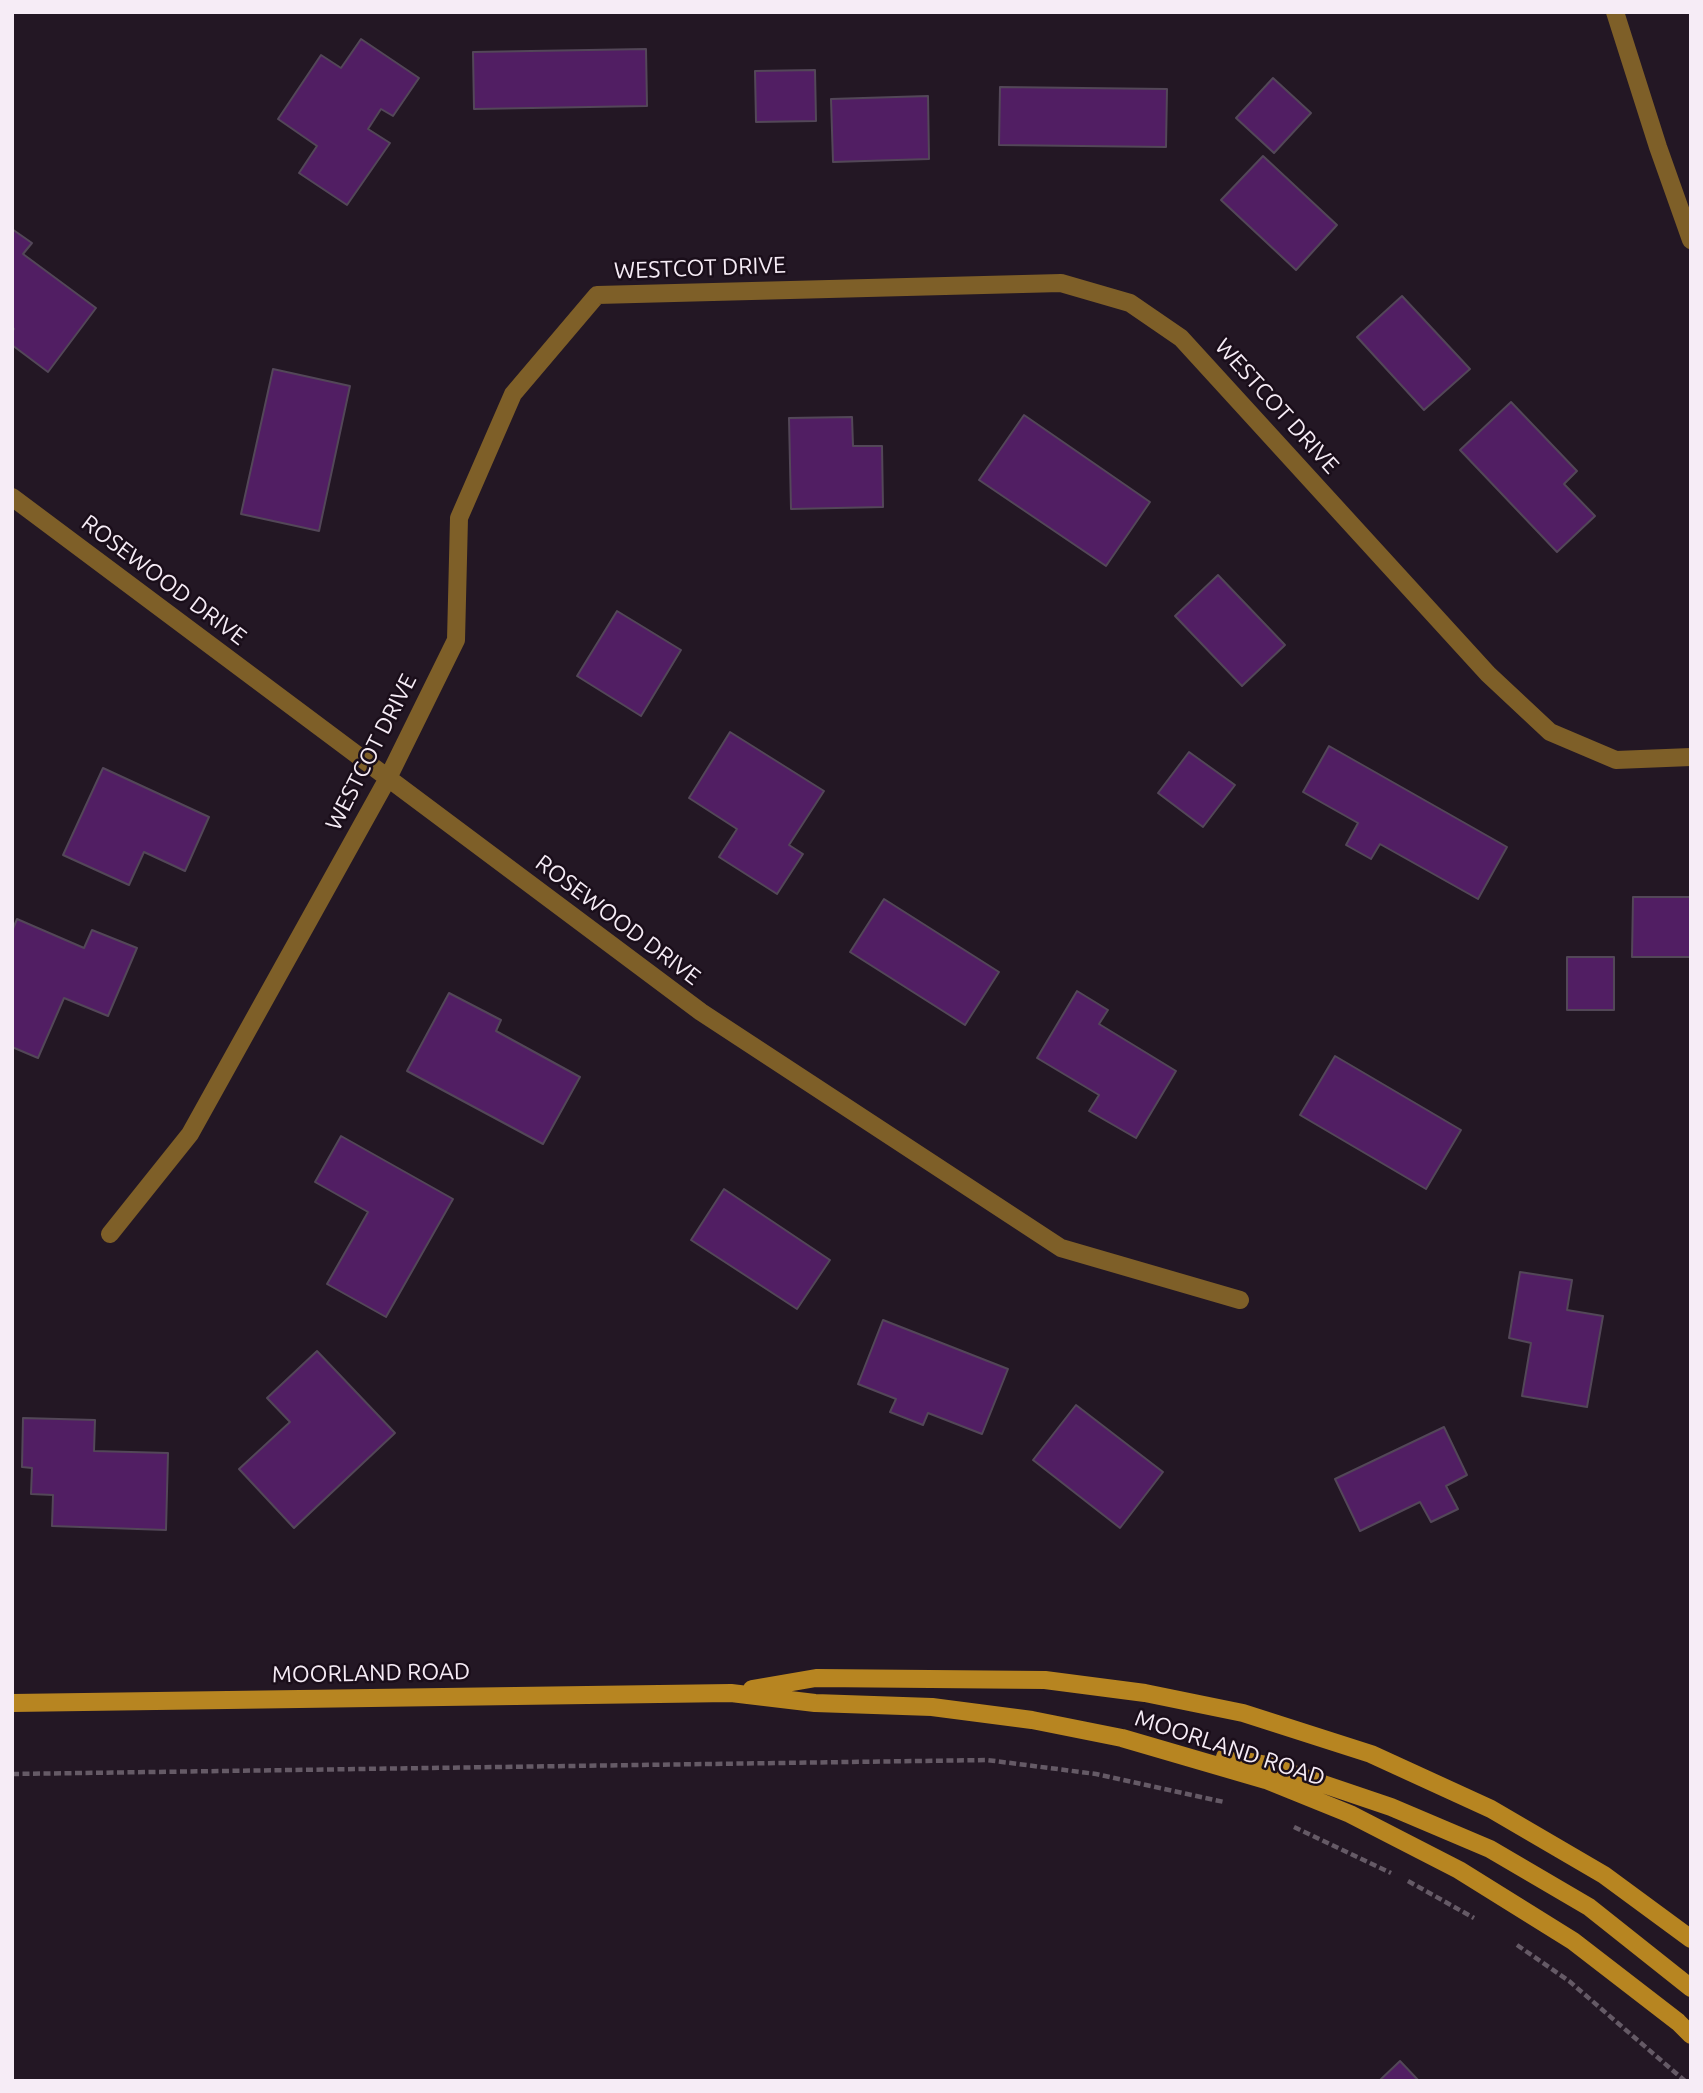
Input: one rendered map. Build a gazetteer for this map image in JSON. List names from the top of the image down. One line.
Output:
{"streets":{"street":["WESTCOT DRIVE","ROSEWOOD DRIVE","MOORLAND ROAD"]},"crossings":[["WESTCOT DRIVE","ROSEWOOD DRIVE"]]}
